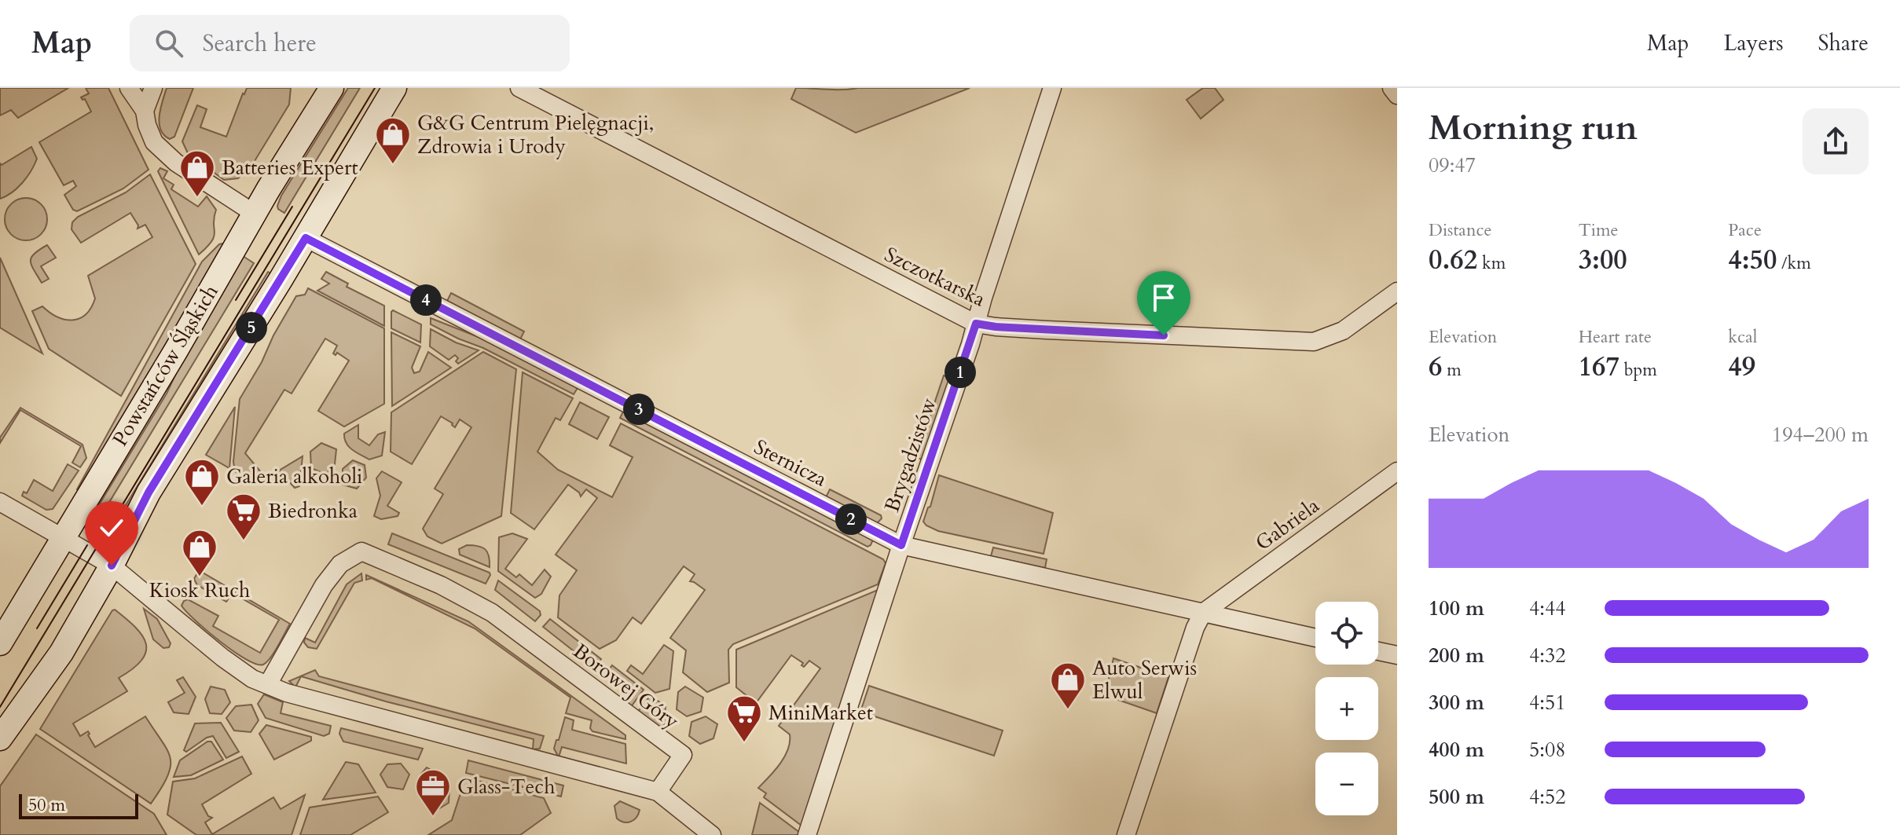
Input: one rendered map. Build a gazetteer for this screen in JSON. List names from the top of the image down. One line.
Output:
{"streets":{"main road":["Powstańców Śląskich"],"street":["Szczotkarska","Brygadzistów","Sternicza","Gabriela","Borowej Góry"]},"crossings":[["Szczotkarska","Brygadzistów"],["Brygadzistów","Sternicza"],["Sternicza","Gabriela"]],"places":{"shop":["G&G Centrum Pielęgnacji, Zdrowia i Urody","Batteries Expert","Galeria alkoholi","Kiosk Ruch","Auto Serwis Elwul"],"supermarket":["Biedronka","MiniMarket"],"office":["Glass-Tech"]},"scale_bar":"50 m","page":{"header":"Map","search":"Search here","nav":["Map","Layers","Share"],"heading":["Morning run","09:47"],"stats":[["Distance","0.62 km"],["Time","3:00"],["Pace","4:50 /km"],["Elevation","6 m"],["Heart rate","167 bpm"],["kcal","49"]],"pins":["4","5","1","3","2"],"chart":["Elevation","194–200 m"],"list":[{"name":"100 m","note":"4:44"},{"name":"200 m","note":"4:32"},{"name":"300 m","note":"4:51"},{"name":"400 m","note":"5:08"},{"name":"500 m","note":"4:52"}],"map_buttons":["+","−"],"scale":"50 m"}}
